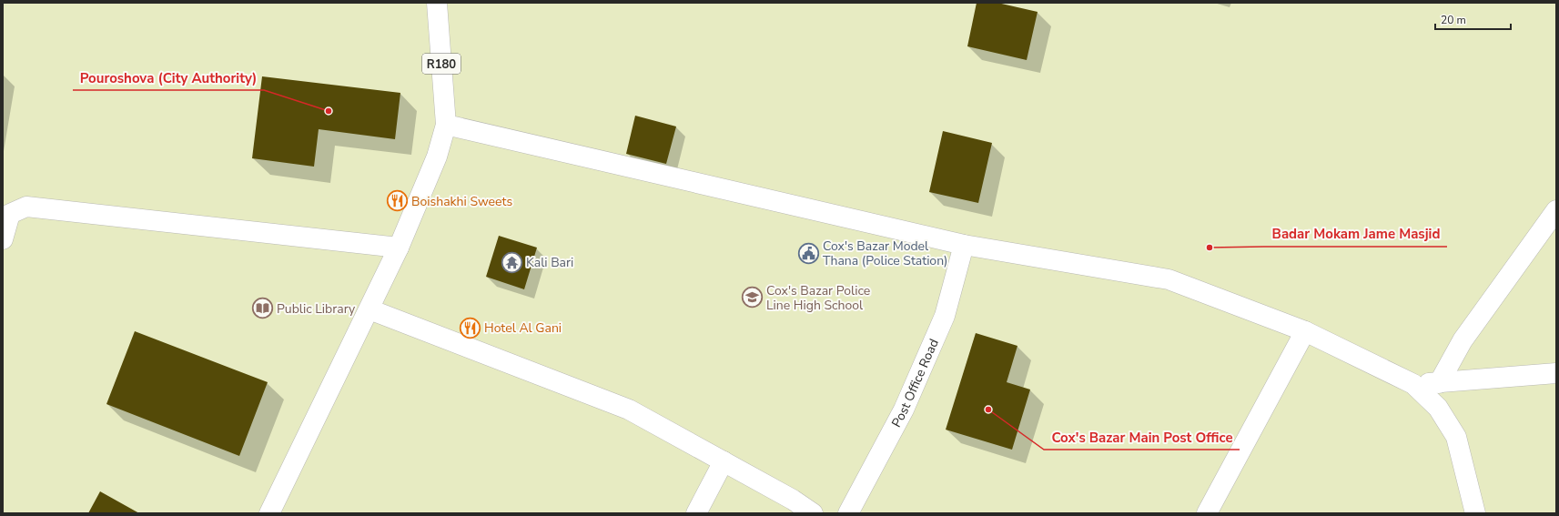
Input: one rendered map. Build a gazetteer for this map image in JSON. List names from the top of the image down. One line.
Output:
{"streets":{"street":["R180","Post Office Road"]},"places":{"other":["Pouroshova (City Authority)","Badar Mokam Jame Masjid","Cox's Bazar Main Post Office"],"restaurant":["Boishakhi Sweets","Hotel Al Gani"],"public building":["Cox's Bazar Model Thana (Police Station)"],"temple":["Kali Bari"],"school or university":["Cox's Bazar Police Line High School"],"library":["Public Library"]},"scale_bar":"20 m"}
